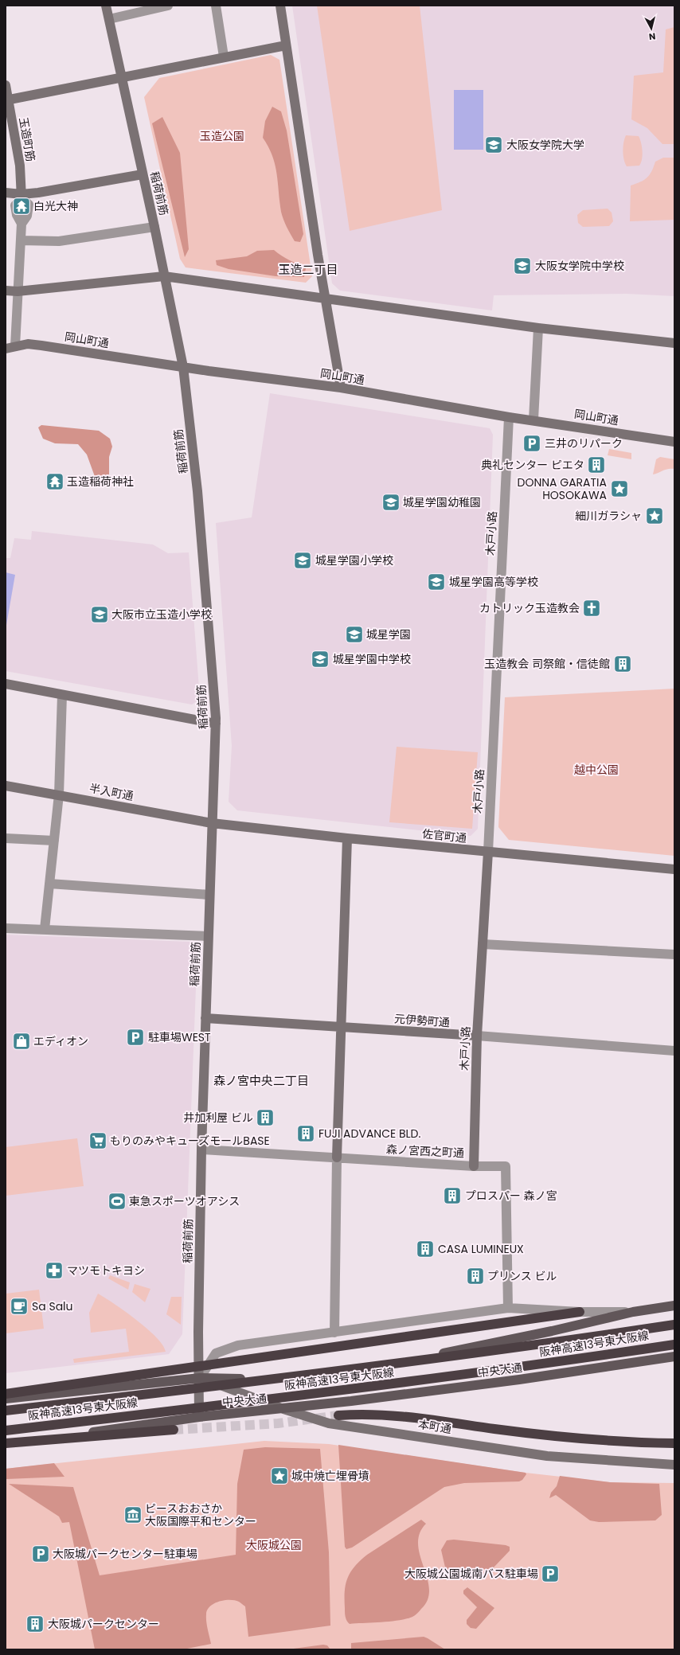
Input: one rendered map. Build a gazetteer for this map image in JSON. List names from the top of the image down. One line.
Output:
{"streets":{"highway":["阪神高速13号東大阪線"],"main road":["中央大通"],"street":["玉造町筋","稲荷前筋","岡山町通","木戸小路","半入町通","佐官町通","元伊勢町通","森ノ宮西之町通","本町通"]},"crossings":[["稲荷前筋","岡山町通"],["稲荷前筋","半入町通"],["稲荷前筋","佐官町通"],["稲荷前筋","元伊勢町通"],["稲荷前筋","森ノ宮西之町通"],["稲荷前筋","中央大通"],["稲荷前筋","本町通"],["岡山町通","木戸小路"],["木戸小路","佐官町通"],["木戸小路","元伊勢町通"],["木戸小路","森ノ宮西之町通"],["半入町通","佐官町通"],["森ノ宮西之町通","中央大通"],["中央大通","本町通"]],"districts":["玉造二丁目","森ノ宮中央二丁目"],"parks":["玉造公園","越中公園","大阪城公園"],"places":{"school or university":["大阪女学院大学","大阪女学院中学校","城星学園幼稚園","城星学園小学校","城星学園高等学校","大阪市立玉造小学校","城星学園","城星学園中学校"],"temple":["白光大神","玉造稲荷神社"],"parking":["三井のリパーク","駐車場WEST","大阪城パークセンター駐車場","大阪城公園城南バス駐車場"],"building":["典礼センター ピエタ","玉造教会 司祭館・信徒館","井加利屋 ビル","FUJI ADVANCE BLD.","プロスパー 森ノ宮","CASA LUMINEUX","プリンス ビル","大阪城パークセンター"],"place":["DONNA GARATIA HOSOKAWA","細川ガラシャ","城中焼亡埋骨墳"],"church":["カトリック玉造教会"],"shop":["エディオン"],"supermarket":["もりのみやキューズモールBASE"],"sports":["東急スポーツオアシス"],"pharmacy":["マツモトキヨシ"],"cafe":["Sa Salu"],"museum":["ピースおおさか 大阪国際平和センター"]},"north":"bottom"}
